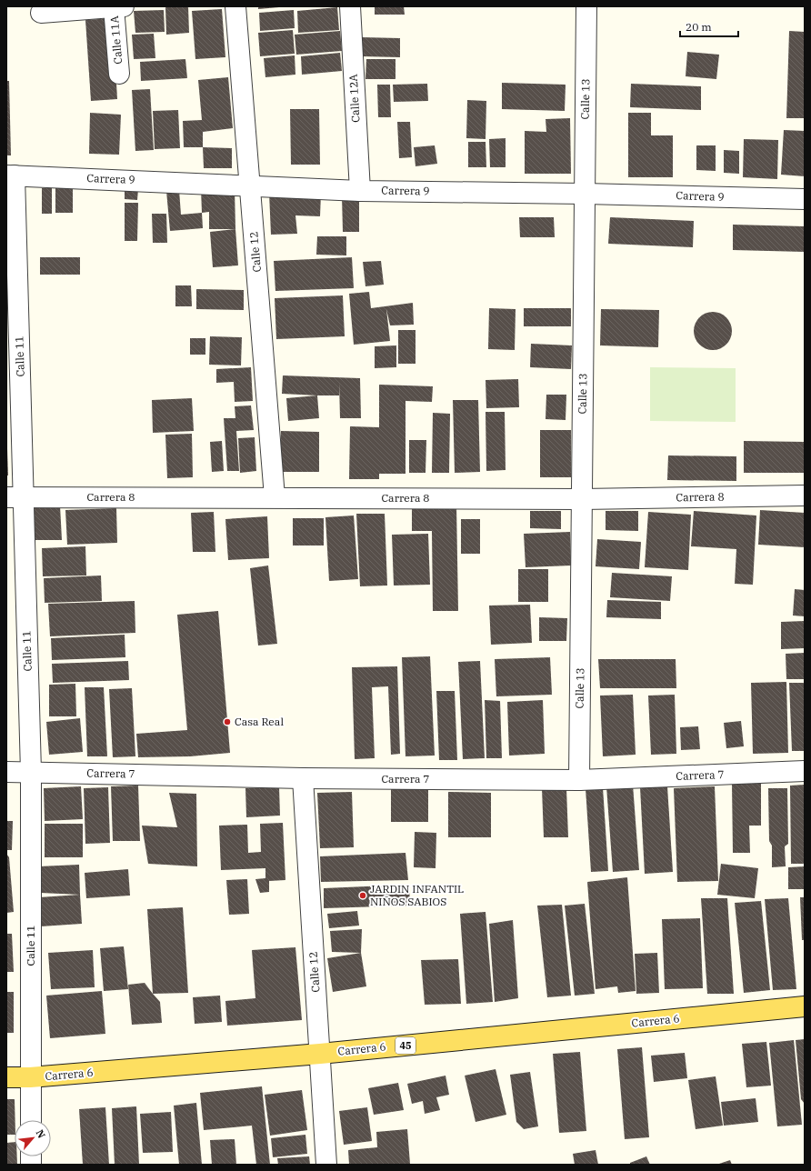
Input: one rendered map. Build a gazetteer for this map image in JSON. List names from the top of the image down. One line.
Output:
{"streets":{"main road":["Carrera 6","45"],"street":["Calle 11A","Calle 12A","Calle 13","Carrera 9","Calle 12","Calle 11","Carrera 8","Carrera 7"]},"crossings":[["Calle 12A","Carrera 9"],["Calle 13","Carrera 9"],["Calle 13","Carrera 8"],["Calle 13","Carrera 7"],["Carrera 9","Calle 12"],["Carrera 9","Calle 11"],["Calle 12","Carrera 8"],["Calle 12","Carrera 7"],["Calle 12","Carrera 6"],["Calle 11","Carrera 8"],["Calle 11","Carrera 7"],["Calle 11","Carrera 6"]],"places":["Casa Real","JARDIN INFANTIL NIÑOS SABIOS"],"scale_bar":"20 m","north":"top right"}
